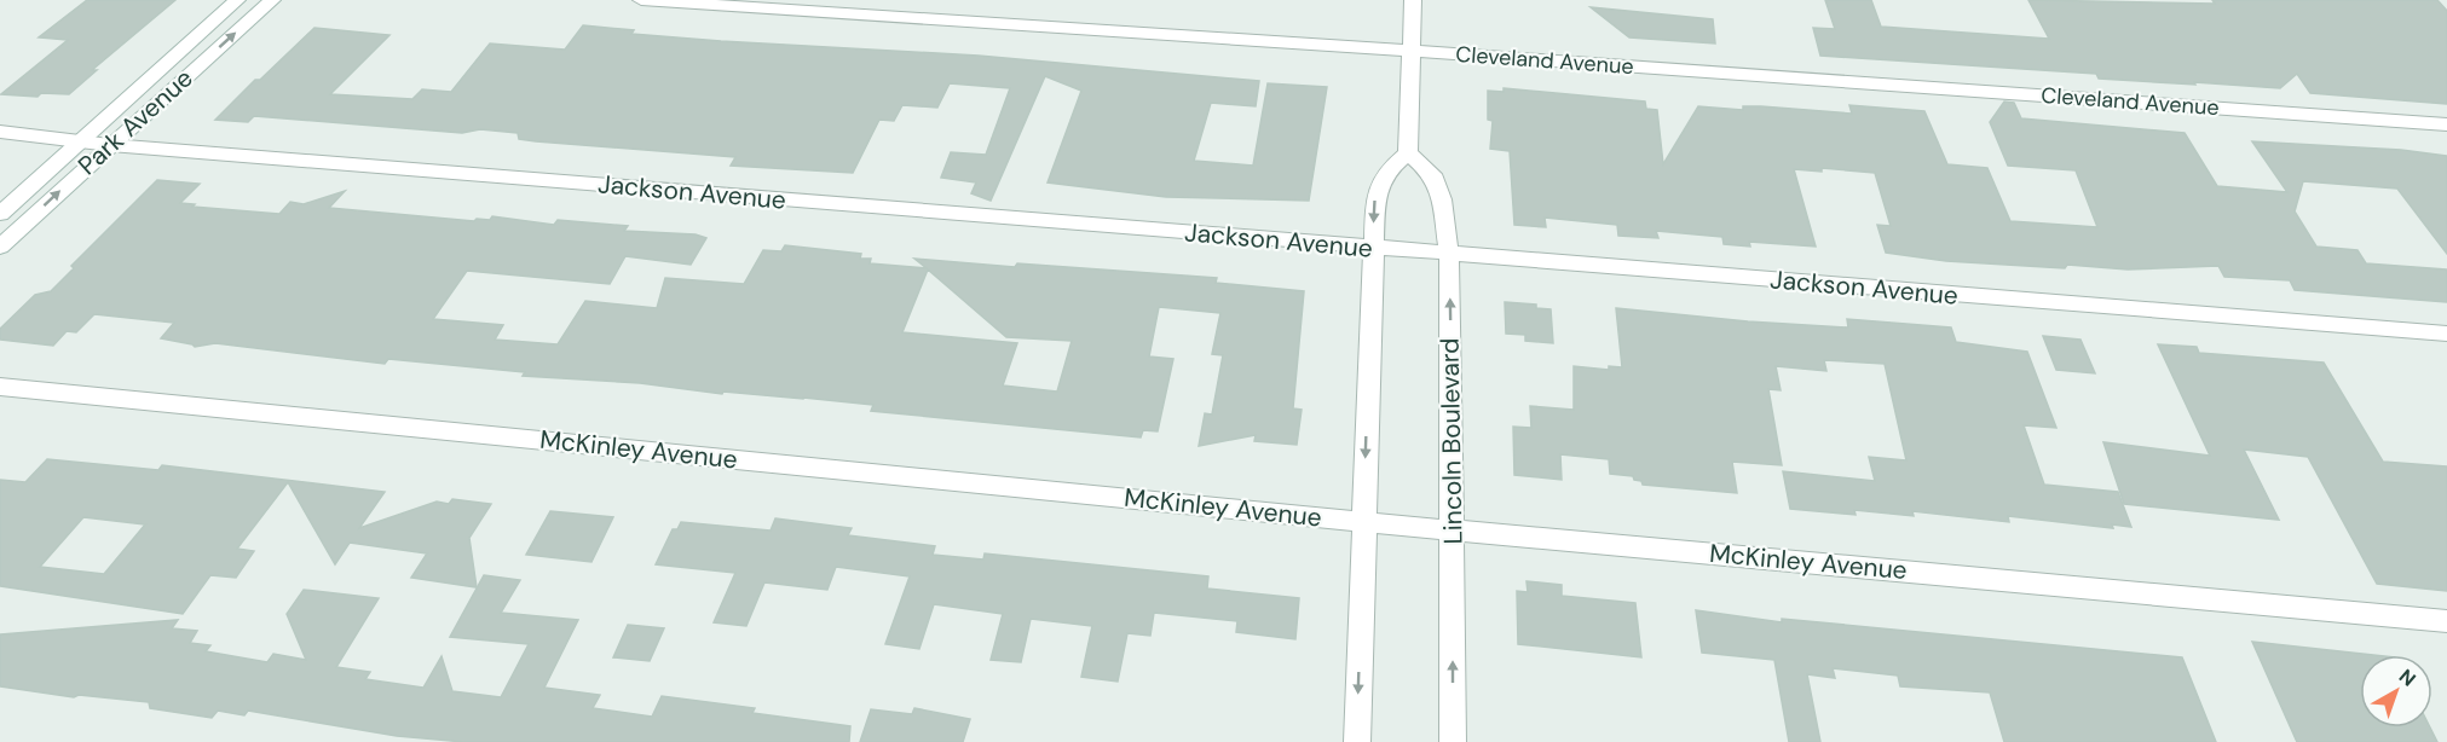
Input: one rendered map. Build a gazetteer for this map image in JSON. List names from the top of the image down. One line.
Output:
{"streets":{"street":["Cleveland Avenue","Park Avenue","Jackson Avenue","Lincoln Boulevard","McKinley Avenue"]},"crossings":[["Park Avenue","Jackson Avenue"],["Jackson Avenue","Lincoln Boulevard"],["Lincoln Boulevard","McKinley Avenue"]],"north":"top right"}
